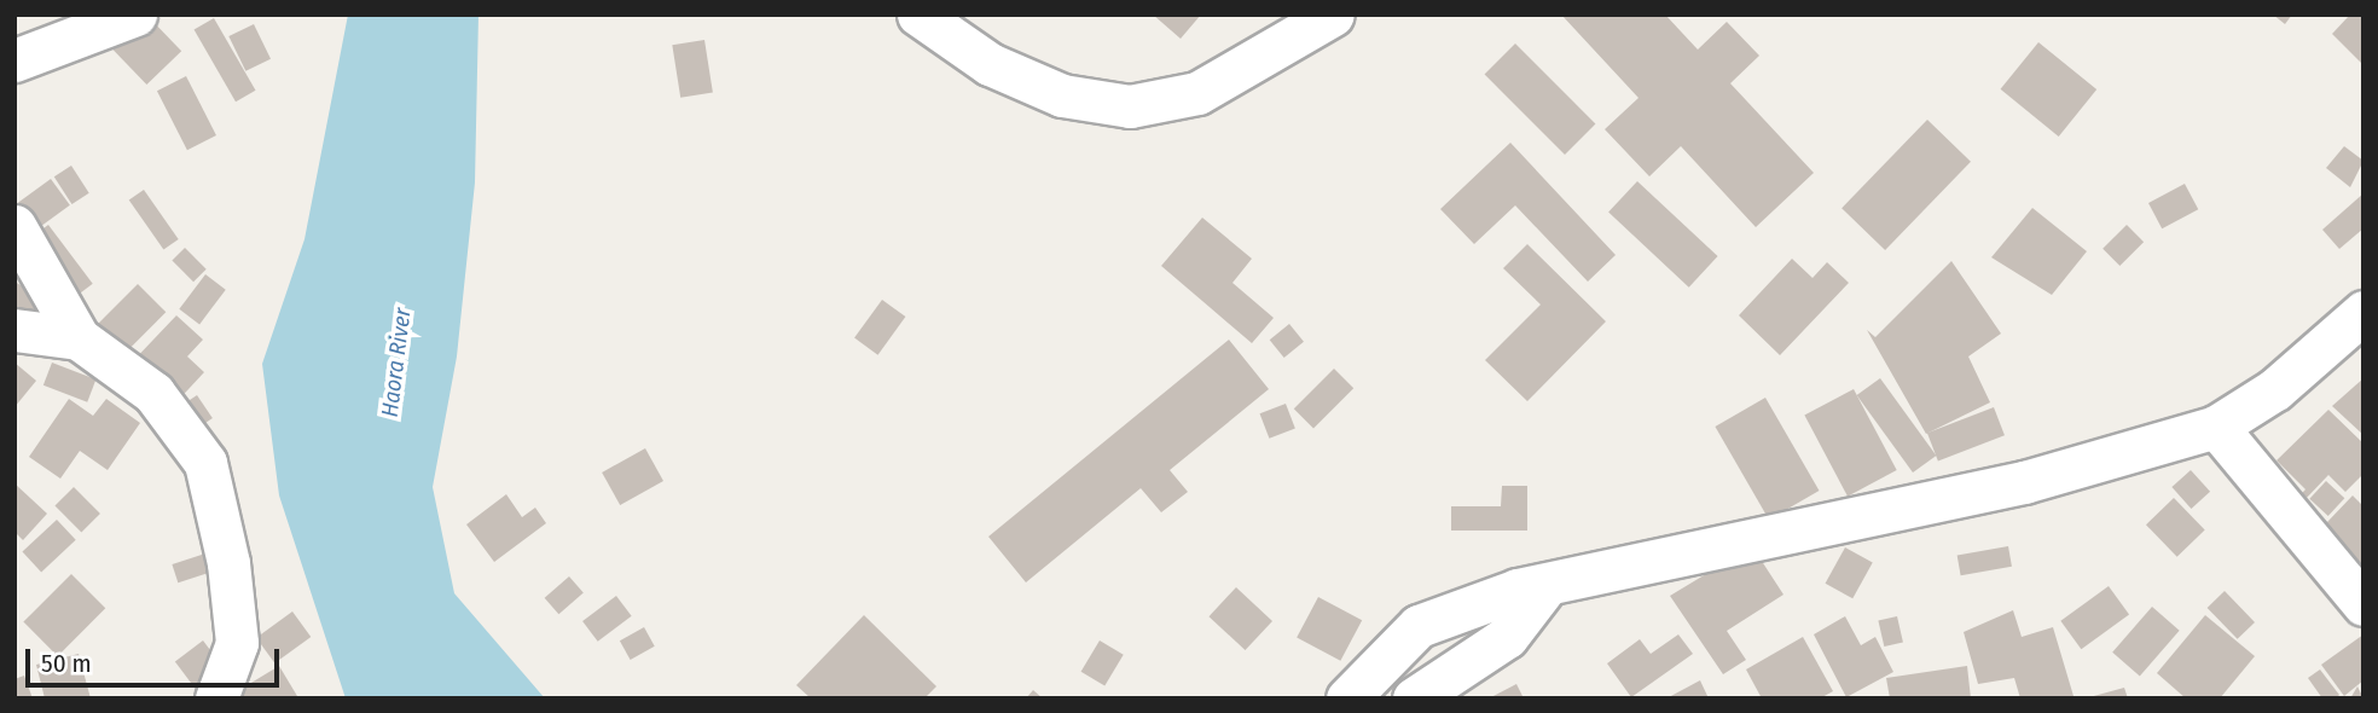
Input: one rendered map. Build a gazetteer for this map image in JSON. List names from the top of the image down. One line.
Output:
{"water":["Haora River"],"scale_bar":"50 m"}
